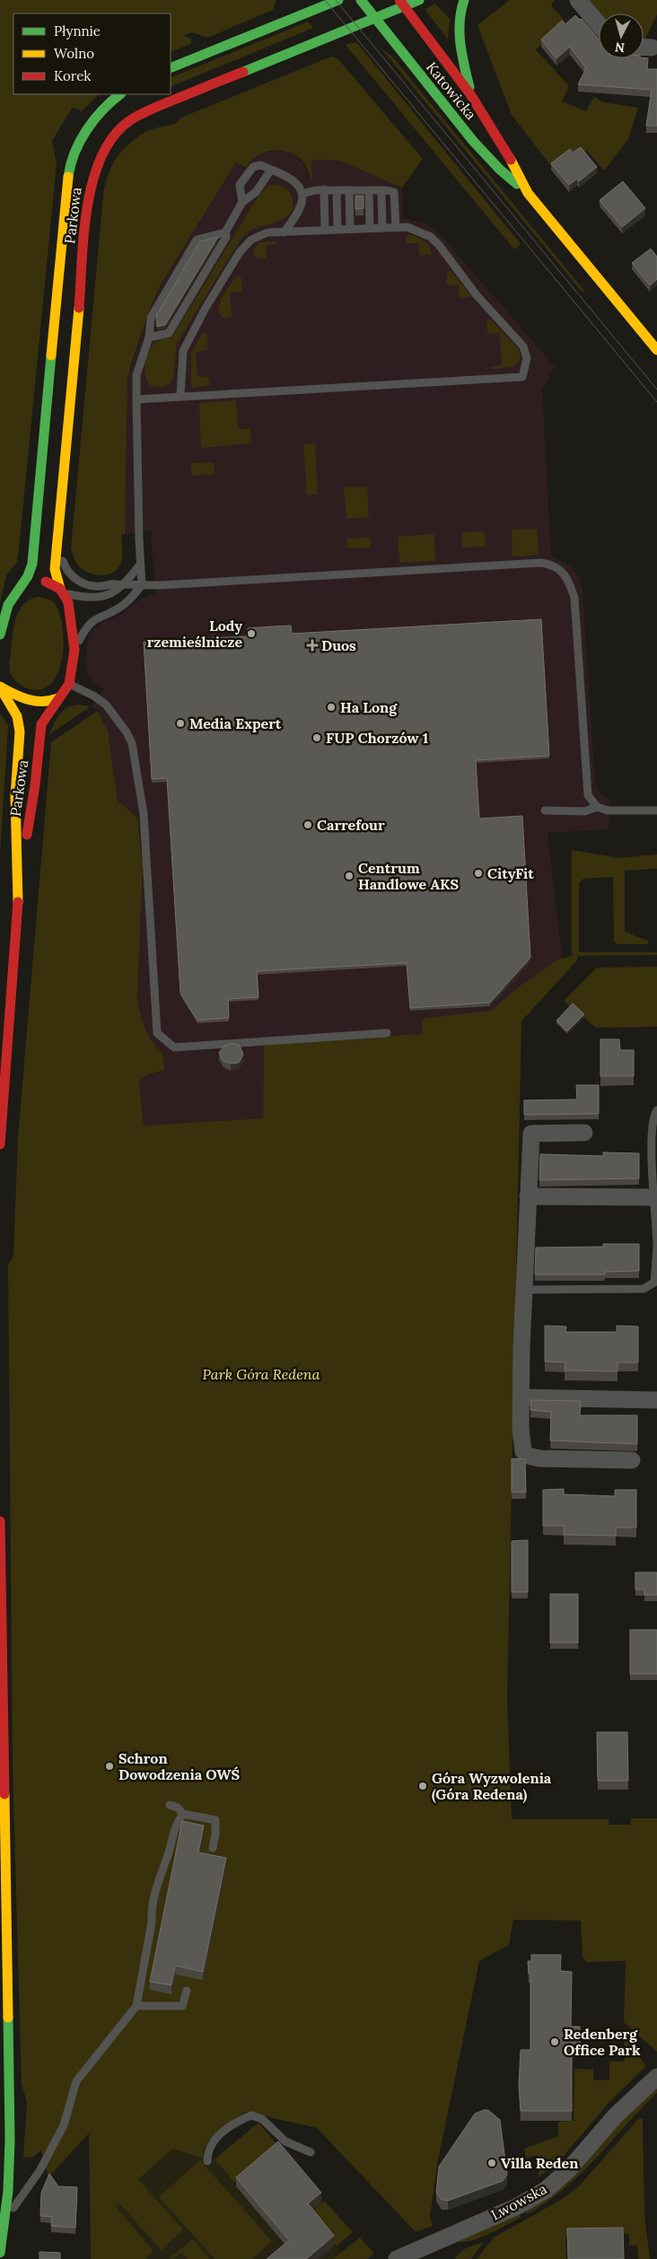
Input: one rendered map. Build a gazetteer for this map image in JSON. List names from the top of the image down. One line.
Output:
{"streets":{"street":["Katowicka","Parkowa","Lwowska"]},"crossings":[["Katowicka","Parkowa"]],"parks":["Park Góra Redena"],"places":{"other":["Lody rzemieślnicze","Ha Long","Media Expert","FUP Chorzów 1","Carrefour","CityFit","Centrum Handlowe AKS","Schron Dowodzenia OWŚ","Góra Wyzwolenia (Góra Redena)","Redenberg Office Park","Villa Reden"],"health":["Duos"]},"legend":["Płynnie","Wolno","Korek"],"north":"bottom"}
